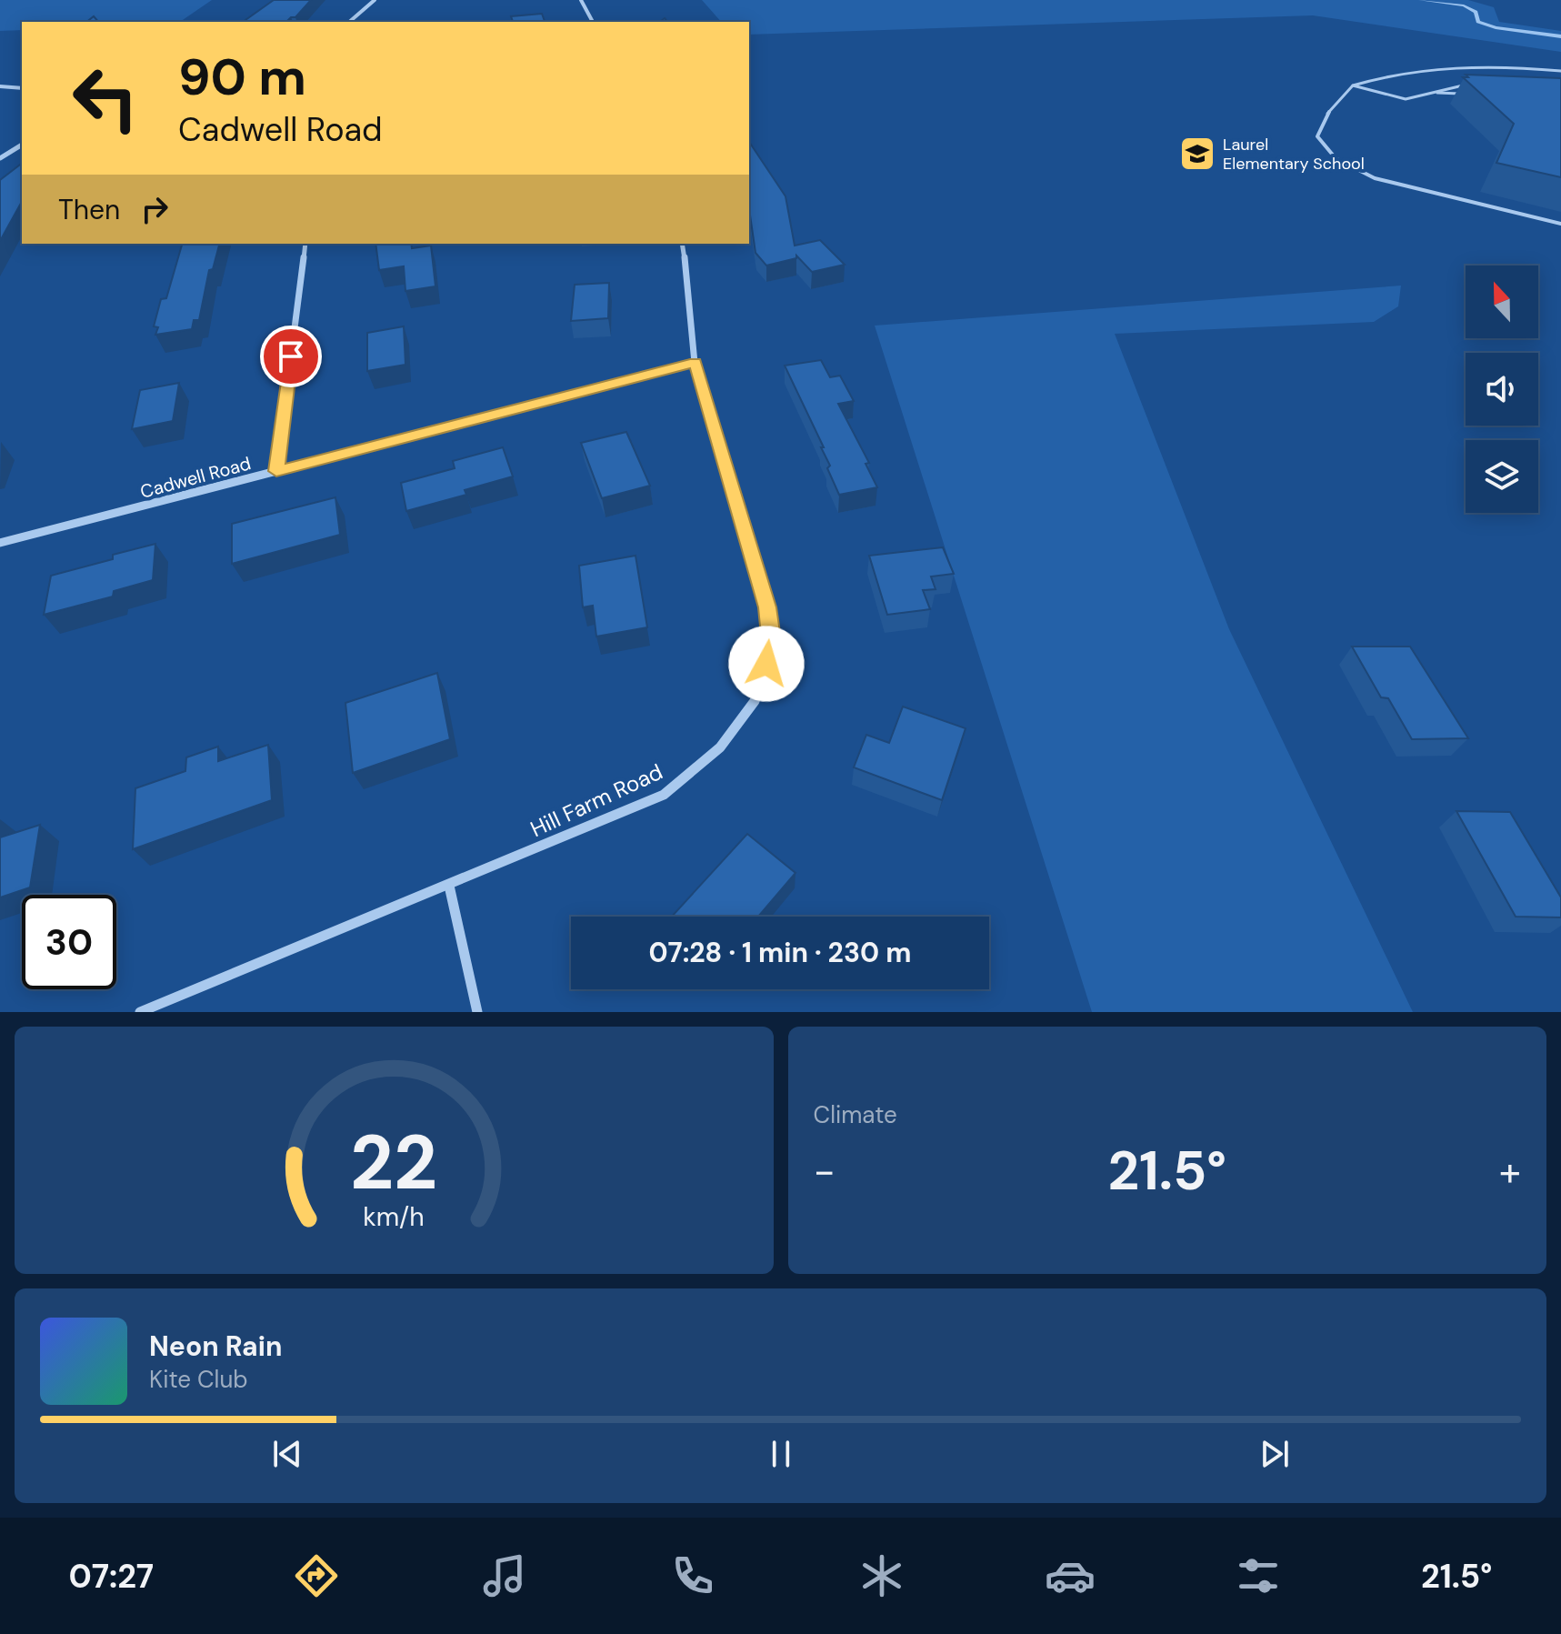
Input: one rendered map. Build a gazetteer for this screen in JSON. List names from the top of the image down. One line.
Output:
{"streets":{"street":["Cadwell Road","Hill Farm Road"]},"crossings":[["Cadwell Road","Hill Farm Road"]],"places":{"school or university":["Laurel Elementary School"]},"north":"top","page":{"turn":["90 m","Cadwell Road"],"then":"Then","limit":"30","trip":"07:28 · 1 min · 230 m","tile":"Climate","heat":["−","21.5°","+"],"song":["Neon Rain","Kite Club"],"tabs":["07:27","21.5°"],"gauge":["22","km/h"]}}
